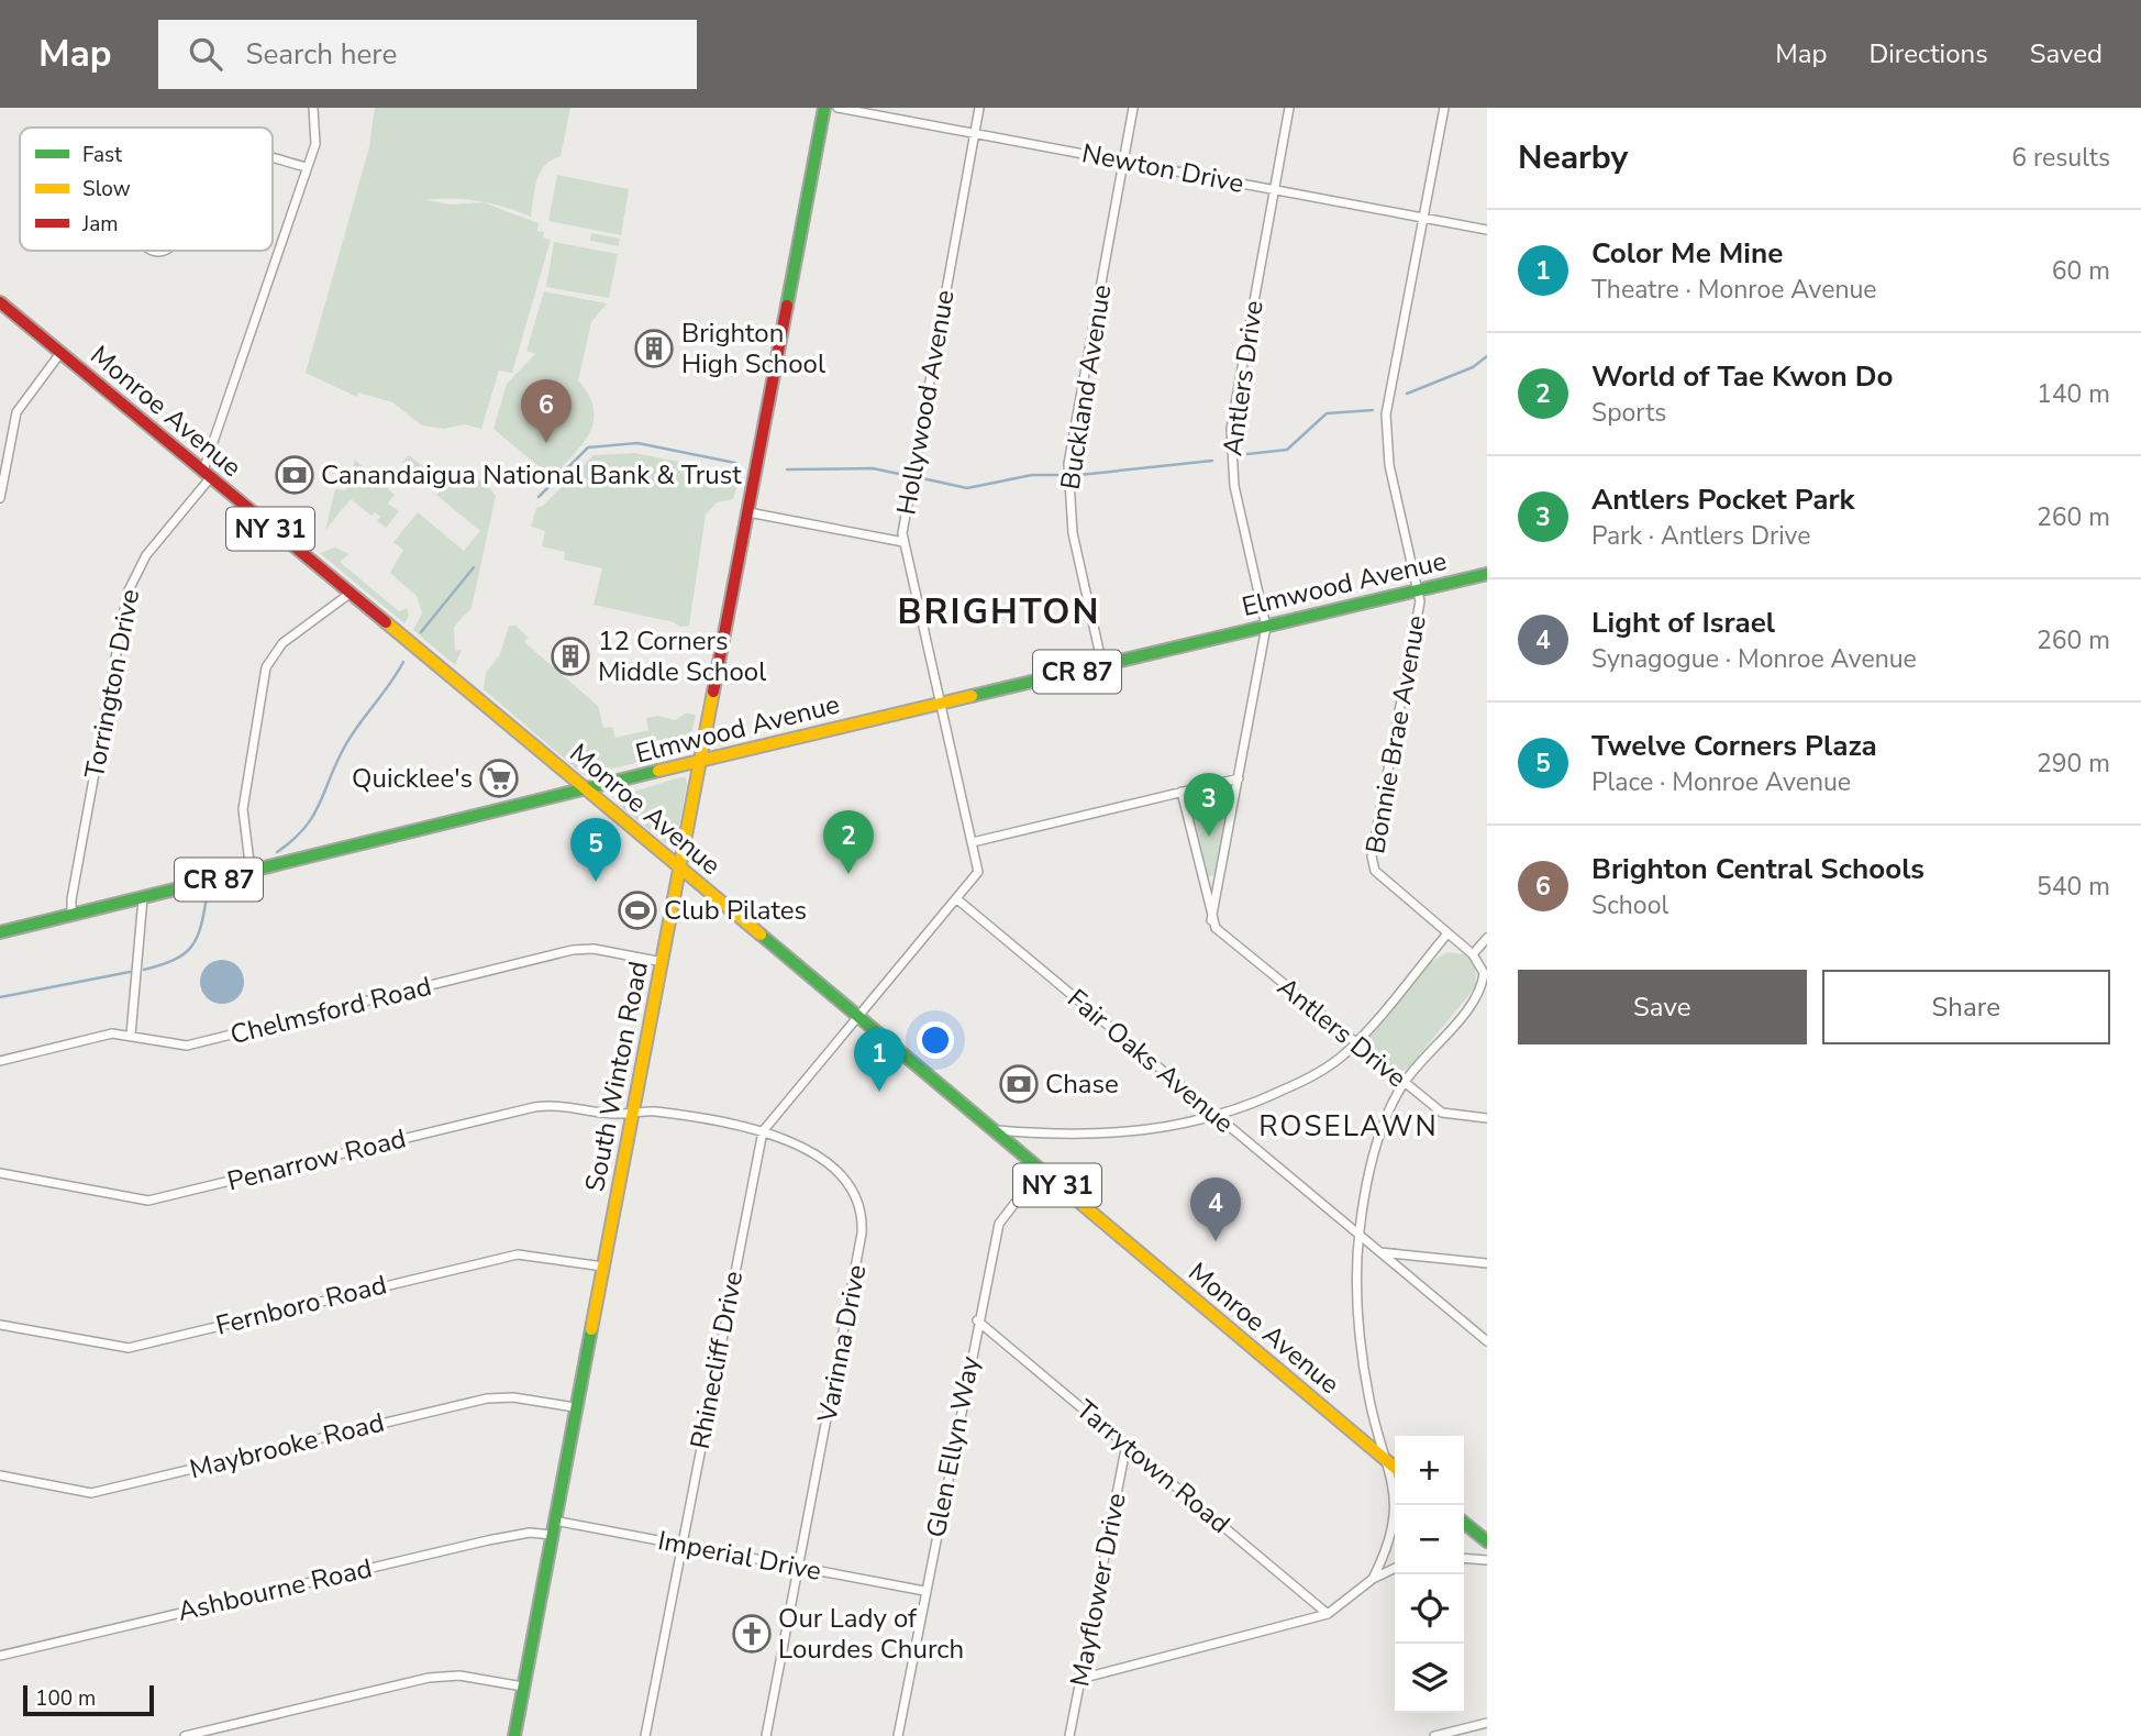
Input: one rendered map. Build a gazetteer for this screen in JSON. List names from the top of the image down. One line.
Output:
{"streets":{"main road":["Monroe Avenue","NY 31","Elmwood Avenue","CR 87","South Winton Road"],"street":["Newton Drive","Antlers Drive","Buckland Avenue","Hollywood Avenue","Torrington Drive","Bonnie Brae Avenue","Chelmsford Road","Fair Oaks Avenue","Penarrow Road","Fernboro Road","Varinna Drive","Rhinecliff Drive","Maybrooke Road","Glen Ellyn Way","Tarrytown Road","Imperial Drive","Ashbourne Road","Mayflower Drive"]},"crossings":[["Newton Drive","Antlers Drive"],["Newton Drive","Buckland Avenue"],["Newton Drive","Hollywood Avenue"],["Newton Drive","Bonnie Brae Avenue"],["Antlers Drive","Elmwood Avenue"],["Buckland Avenue","Elmwood Avenue"],["Hollywood Avenue","Monroe Avenue"],["Hollywood Avenue","Elmwood Avenue"],["Hollywood Avenue","Fair Oaks Avenue"],["Hollywood Avenue","Rhinecliff Drive"],["Monroe Avenue","Elmwood Avenue"],["Monroe Avenue","Torrington Drive"],["Monroe Avenue","South Winton Road"],["Monroe Avenue","Rhinecliff Drive"],["Monroe Avenue","Glen Ellyn Way"],["Elmwood Avenue","Torrington Drive"],["Elmwood Avenue","Bonnie Brae Avenue"],["Elmwood Avenue","South Winton Road"],["Chelmsford Road","South Winton Road"],["South Winton Road","Penarrow Road"],["South Winton Road","Fernboro Road"],["South Winton Road","Varinna Drive"],["South Winton Road","Maybrooke Road"],["South Winton Road","Imperial Drive"],["South Winton Road","Ashbourne Road"],["Penarrow Road","Varinna Drive"],["Varinna Drive","Rhinecliff Drive"],["Varinna Drive","Imperial Drive"],["Rhinecliff Drive","Imperial Drive"],["Glen Ellyn Way","Tarrytown Road"],["Glen Ellyn Way","Imperial Drive"],["Tarrytown Road","Mayflower Drive"]],"districts":["BRIGHTON","ROSELAWN"],"places":{"building":["Brighton High School","12 Corners Middle School"],"bank":["Canandaigua National Bank & Trust","Chase"],"supermarket":["Quicklee's"],"sports":["Club Pilates"],"church":["Our Lady of Lourdes Church"]},"legend":["Fast","Slow","Jam"],"scale_bar":"100 m","page":{"header":"Map","search":"Search here","nav":["Map","Directions","Saved"],"heading":["Nearby","6 results"],"list":[{"mark":"1","name":"Color Me Mine","note":"Theatre · Monroe Avenue","value":"60 m"},{"mark":"2","name":"World of Tae Kwon Do","note":"Sports","value":"140 m"},{"mark":"3","name":"Antlers Pocket Park","note":"Park · Antlers Drive","value":"260 m"},{"mark":"4","name":"Light of Israel","note":"Synagogue · Monroe Avenue","value":"260 m"},{"mark":"5","name":"Twelve Corners Plaza","note":"Place · Monroe Avenue","value":"290 m"},{"mark":"6","name":"Brighton Central Schools","note":"School","value":"540 m"}],"pins":["6","3","2","5","1","4"],"buttons":["Save","Share"],"map_buttons":["+","−"],"scale":"100 m"}}
